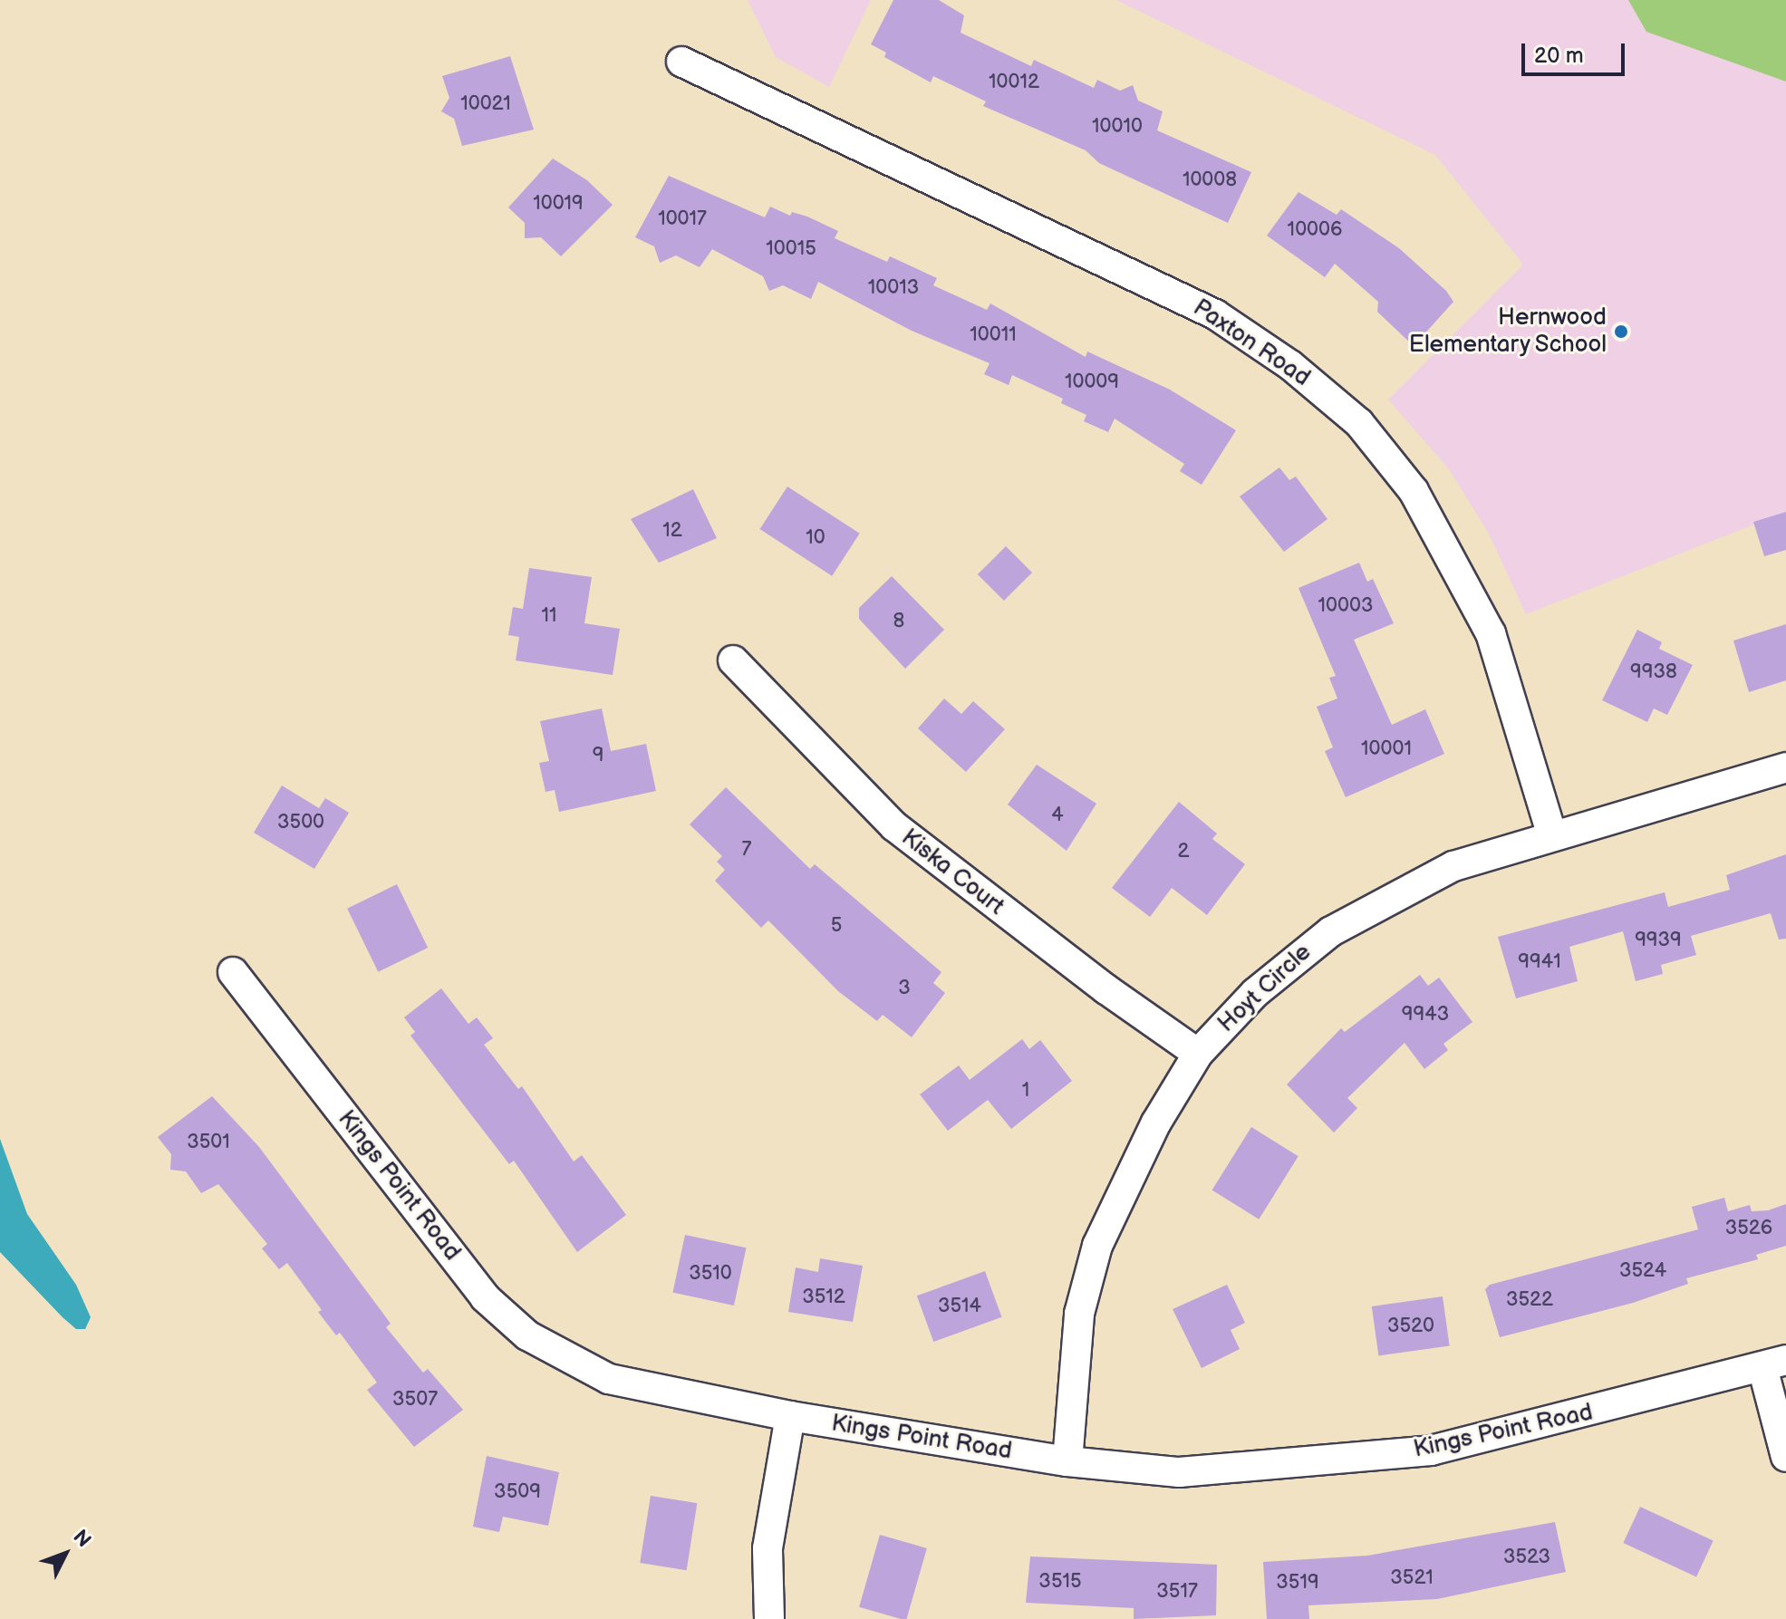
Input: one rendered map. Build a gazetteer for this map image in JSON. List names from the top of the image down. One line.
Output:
{"streets":{"street":["Paxton Road","Kiska Court","Hoyt Circle","Kings Point Road"]},"crossings":[["Paxton Road","Hoyt Circle"],["Kiska Court","Hoyt Circle"],["Hoyt Circle","Kings Point Road"]],"places":["Hernwood Elementary School"],"house_numbers":["10012","10021","10010","10008","10019","10017","10006","10015","10013","10011","10009","12","10","10003","11","8","9938","10001","9","4","3500","7","2","5","9939","9941","3","9943","1","3501","3526","3524","3510","3512","3522","3514","3520","3507","3509","3523","3521","3515","3519","3517"],"scale_bar":"20 m","north":"top right"}
